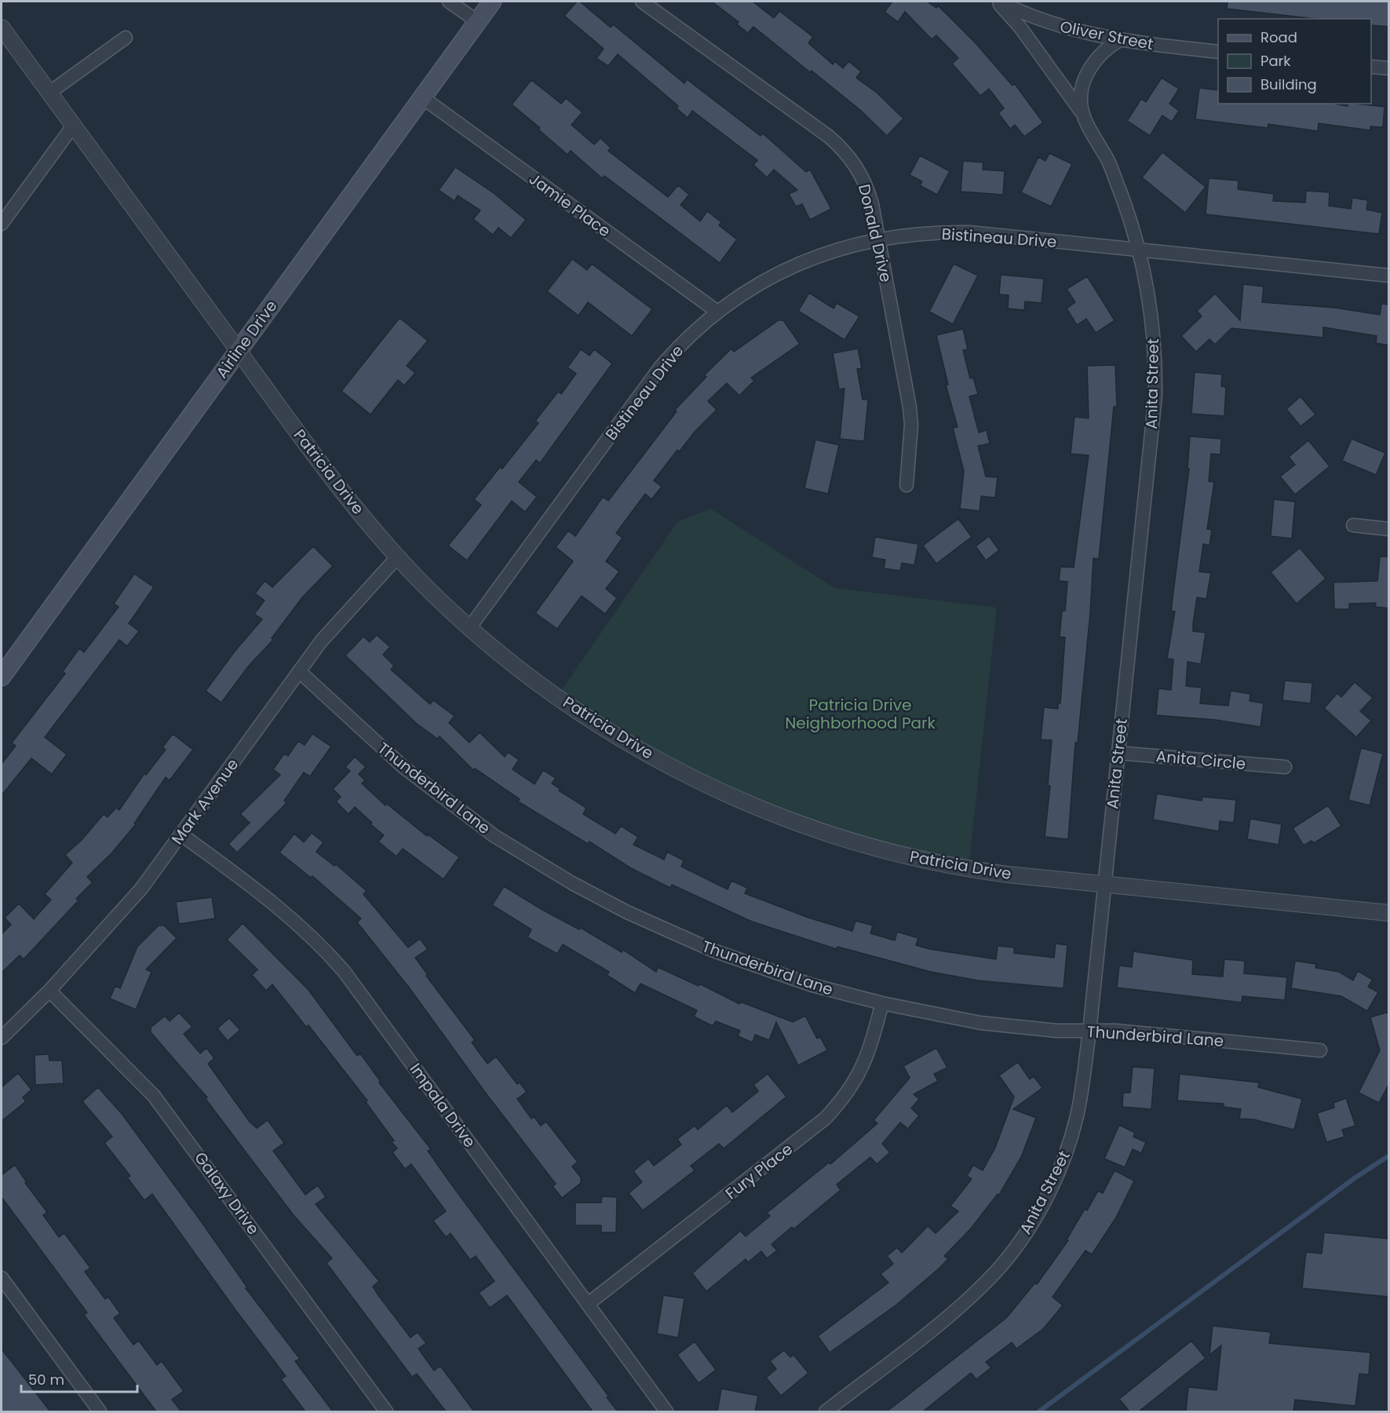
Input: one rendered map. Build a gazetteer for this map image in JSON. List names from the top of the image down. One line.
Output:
{"streets":{"main road":["Airline Drive"],"street":["Oliver Street","Jamie Place","Donald Drive","Bistineau Drive","Anita Street","Patricia Drive","Anita Circle","Thunderbird Lane","Mark Avenue","Impala Drive","Fury Place","Galaxy Drive"]},"crossings":[["Oliver Street","Anita Street"],["Jamie Place","Bistineau Drive"],["Jamie Place","Airline Drive"],["Donald Drive","Bistineau Drive"],["Bistineau Drive","Anita Street"],["Bistineau Drive","Patricia Drive"],["Airline Drive","Patricia Drive"],["Anita Street","Patricia Drive"],["Anita Street","Anita Circle"],["Anita Street","Thunderbird Lane"],["Patricia Drive","Mark Avenue"],["Thunderbird Lane","Mark Avenue"],["Thunderbird Lane","Fury Place"],["Mark Avenue","Impala Drive"],["Mark Avenue","Galaxy Drive"],["Impala Drive","Fury Place"]],"parks":["Patricia Drive Neighborhood Park"],"legend":["Road","Park","Building"],"scale_bar":"50 m"}
